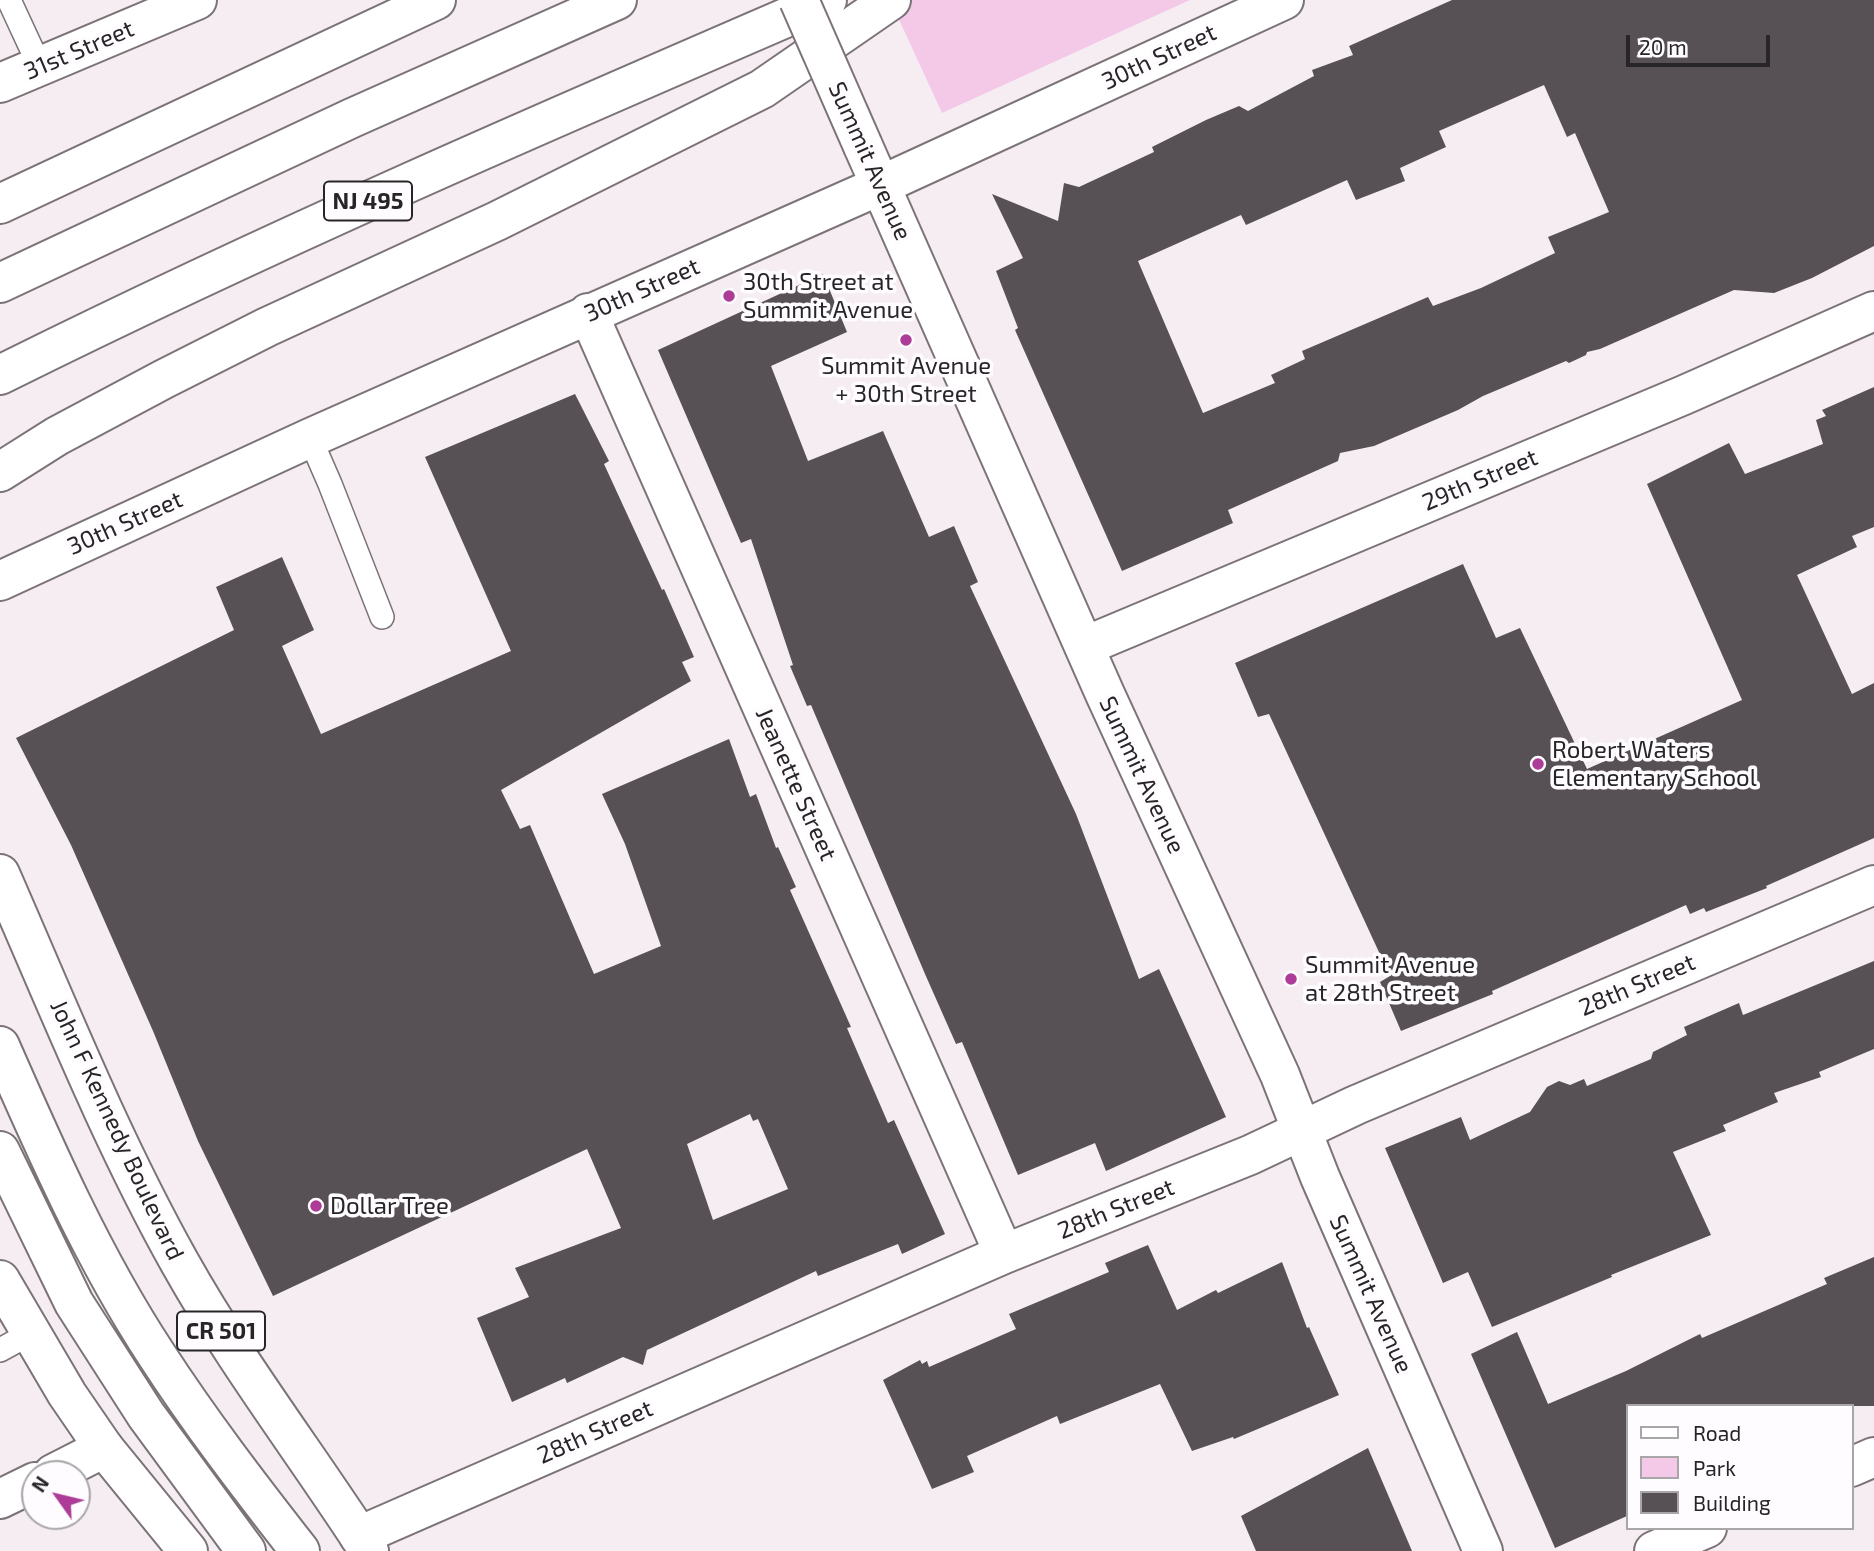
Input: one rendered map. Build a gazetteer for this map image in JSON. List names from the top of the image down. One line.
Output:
{"streets":{"main road":["31st Street","30th Street","Summit Avenue","NJ 495","29th Street","Jeanette Street","28th Street","John F Kennedy Boulevard","CR 501"]},"crossings":[["30th Street","Summit Avenue"],["30th Street","Jeanette Street"],["Summit Avenue","29th Street"],["Summit Avenue","28th Street"],["Jeanette Street","28th Street"],["28th Street","John F Kennedy Boulevard"]],"places":["30th Street at Summit Avenue","Summit Avenue + 30th Street","Robert Waters Elementary School","Summit Avenue at 28th Street","Dollar Tree"],"legend":["Road","Park","Building"],"scale_bar":"20 m","north":"top left"}
